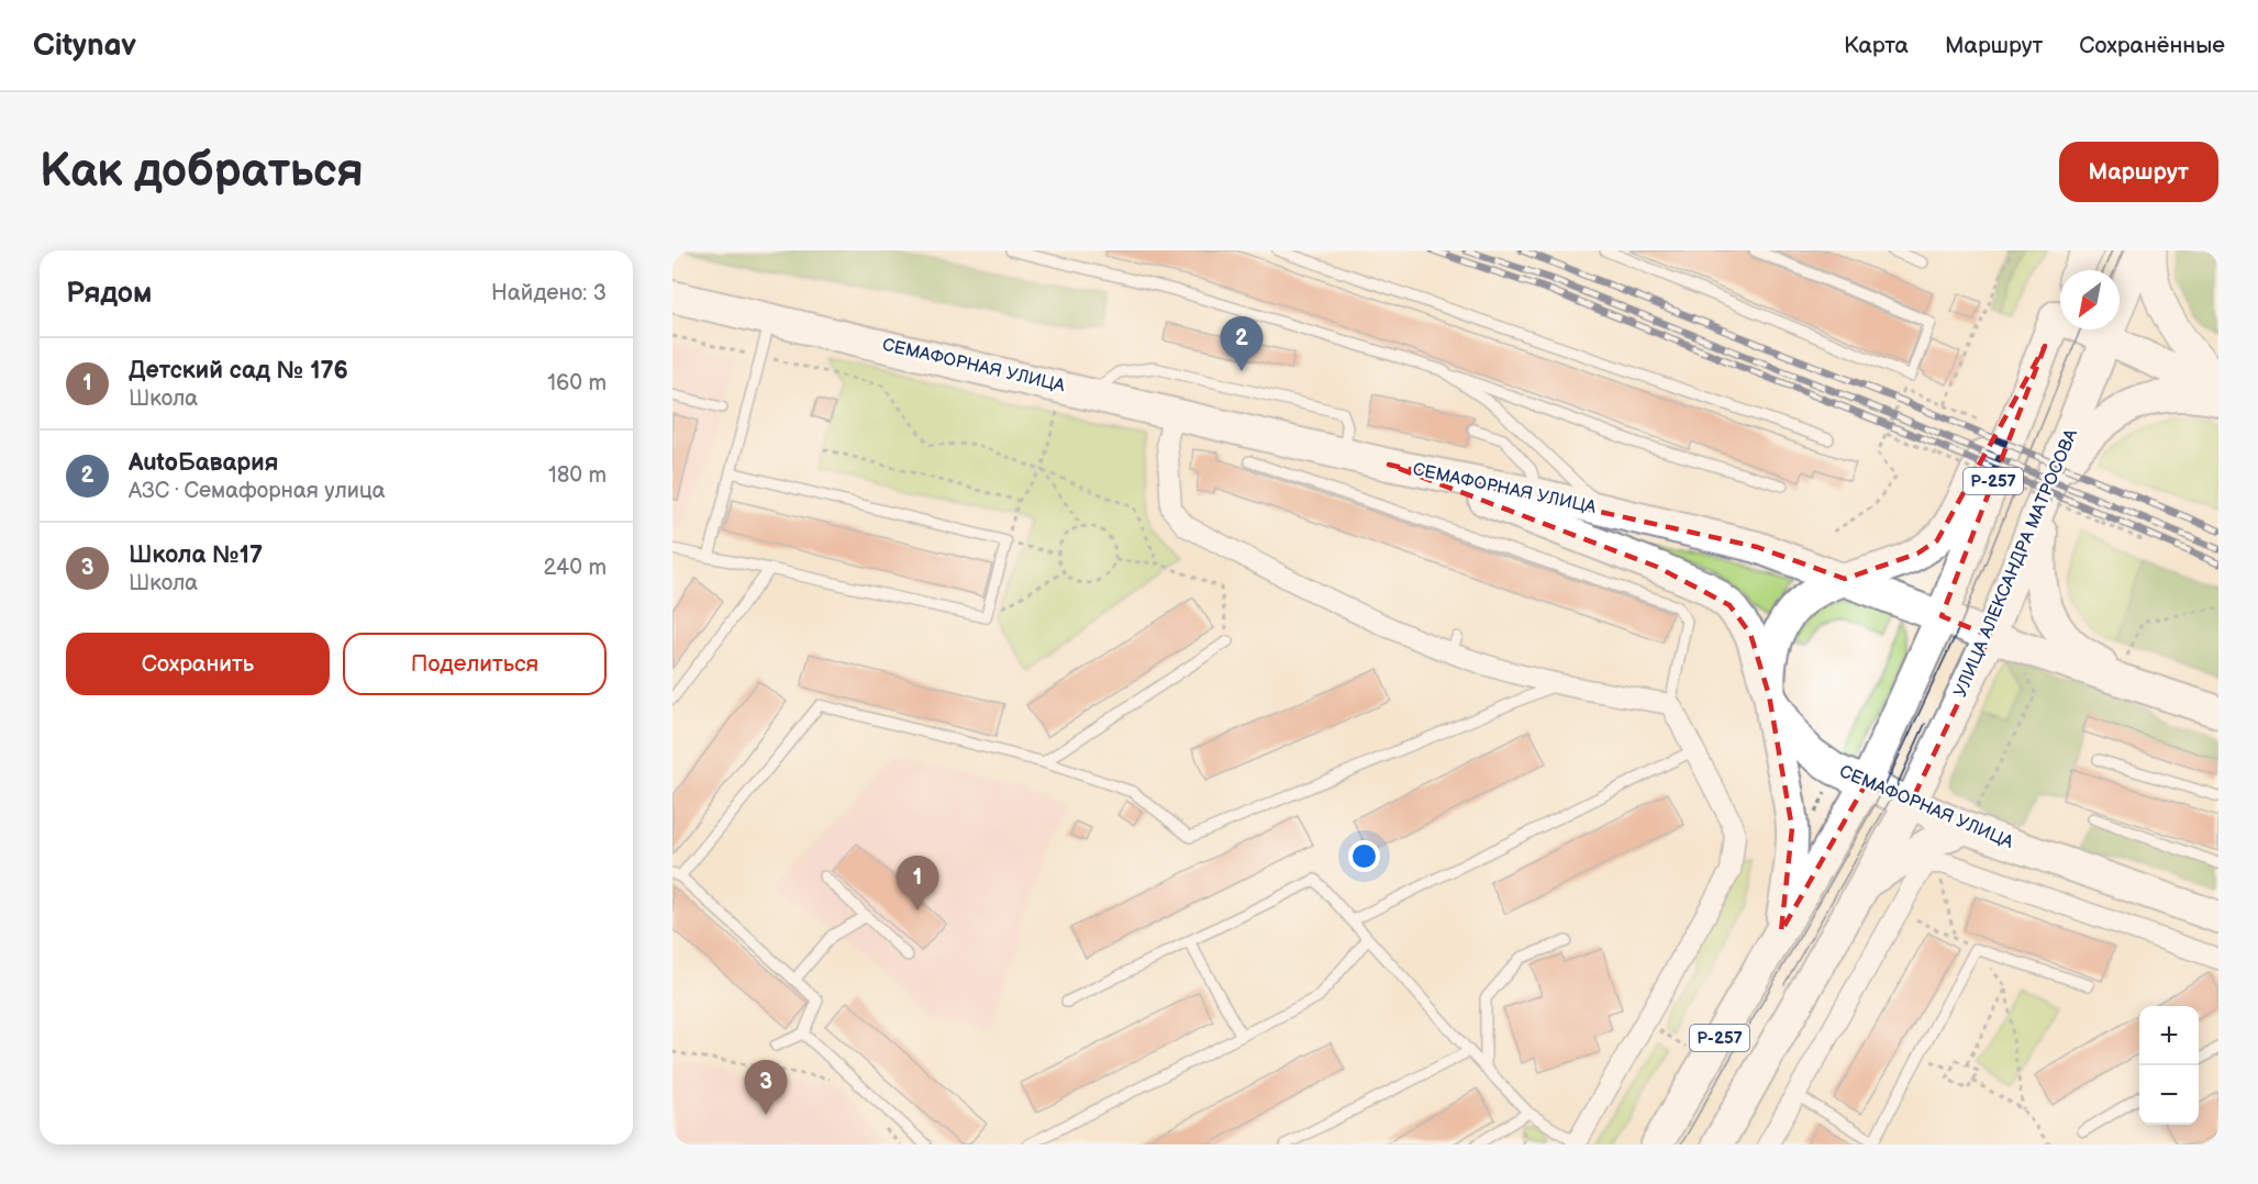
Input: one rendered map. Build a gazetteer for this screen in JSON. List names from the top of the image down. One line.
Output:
{"streets":{"highway":["СЕМАФОРНАЯ УЛИЦА","Р-257","УЛИЦА АЛЕКСАНДРА МАТРОСОВА"]},"crossings":[["СЕМАФОРНАЯ УЛИЦА","Р-257"],["СЕМАФОРНАЯ УЛИЦА","УЛИЦА АЛЕКСАНДРА МАТРОСОВА"]],"north":"bottom left","page":{"header":"Citynav","nav":["Карта","Маршрут","Сохранённые"],"buttons":["Маршрут",["Сохранить","Поделиться"]],"title":"Как добраться","heading":["Рядом","Найдено: 3"],"pins":["2","1","3"],"list":[{"mark":"1","name":"Детский сад № 176","note":"Школа","value":"160 m"},{"mark":"2","name":"AutoБавария","note":"АЗС · Семафорная улица","value":"180 m"},{"mark":"3","name":"Школа №17","note":"Школа","value":"240 m"}],"map_buttons":["+","−"]}}
